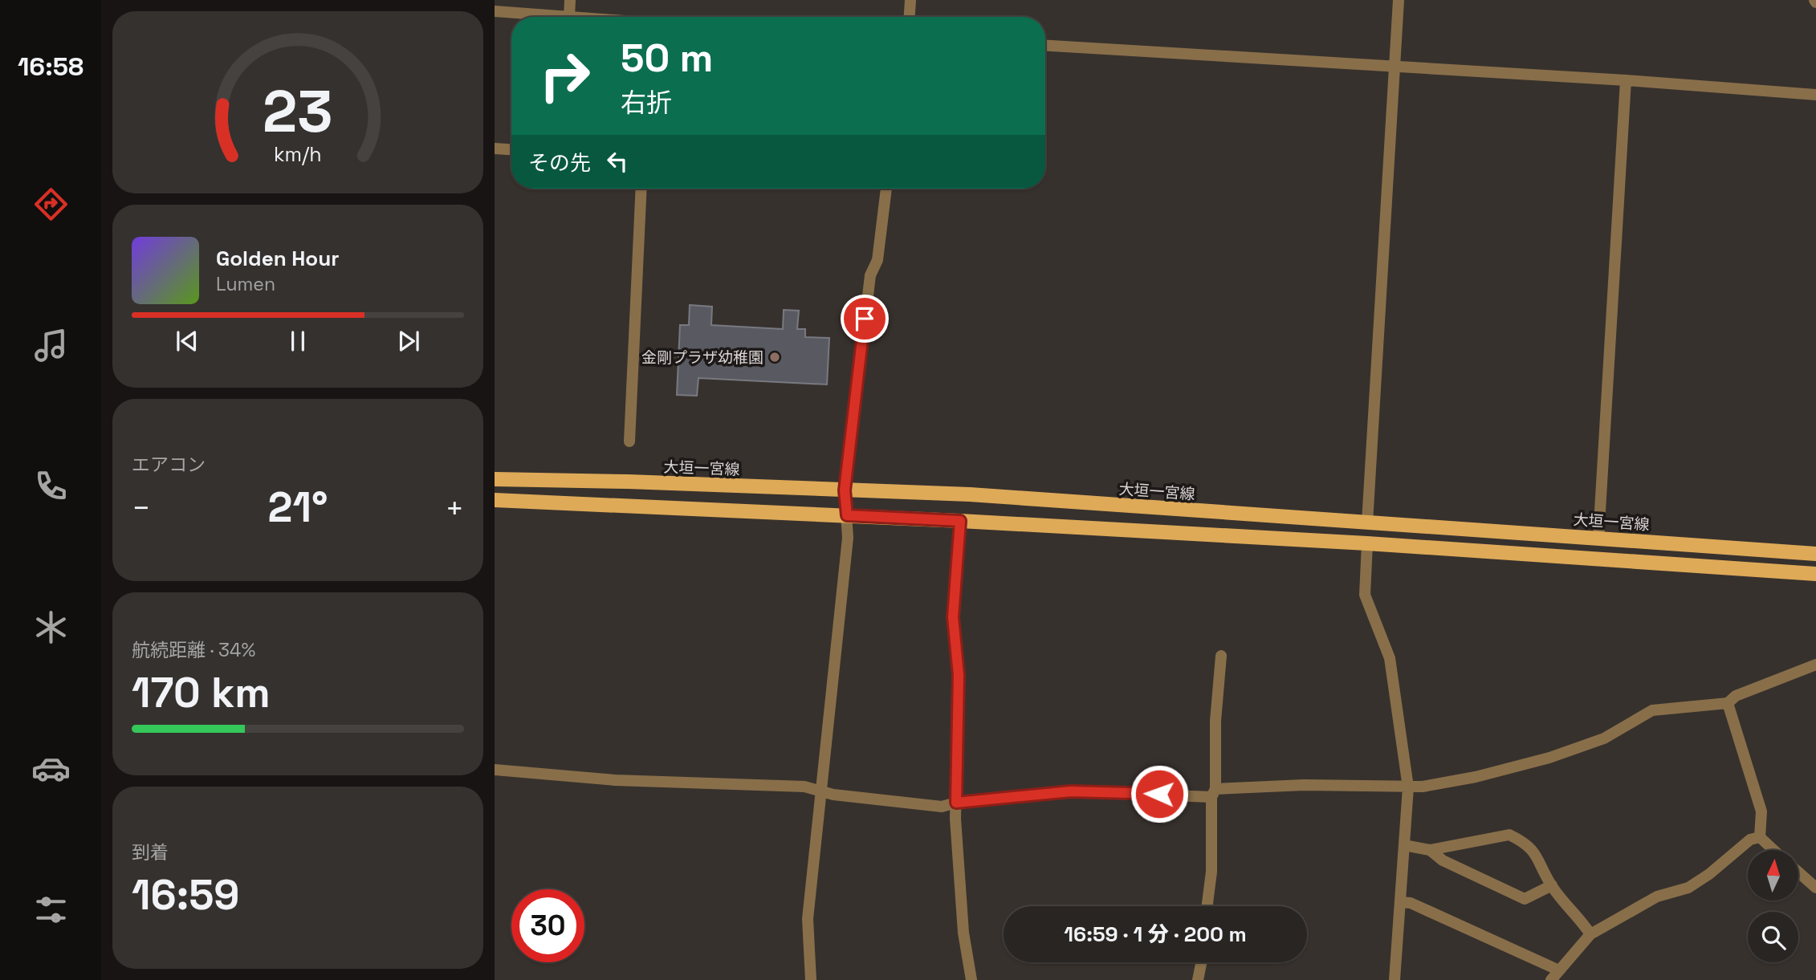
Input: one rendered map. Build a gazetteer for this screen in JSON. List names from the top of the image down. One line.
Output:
{"streets":{"main road":["大垣一宮線"]},"places":["金剛プラザ幼稚園"],"north":"top","page":{"tabs":"16:58","turn":["50 m","右折"],"then":"その先","song":["Golden Hour","Lumen"],"tile":["エアコン",["航続距離 · 34%","170 km"],["到着","16:59"]],"heat":["−","21°","+"],"limit":"30","trip":"16:59 · 1 分 · 200 m","gauge":["23","km/h"]}}
